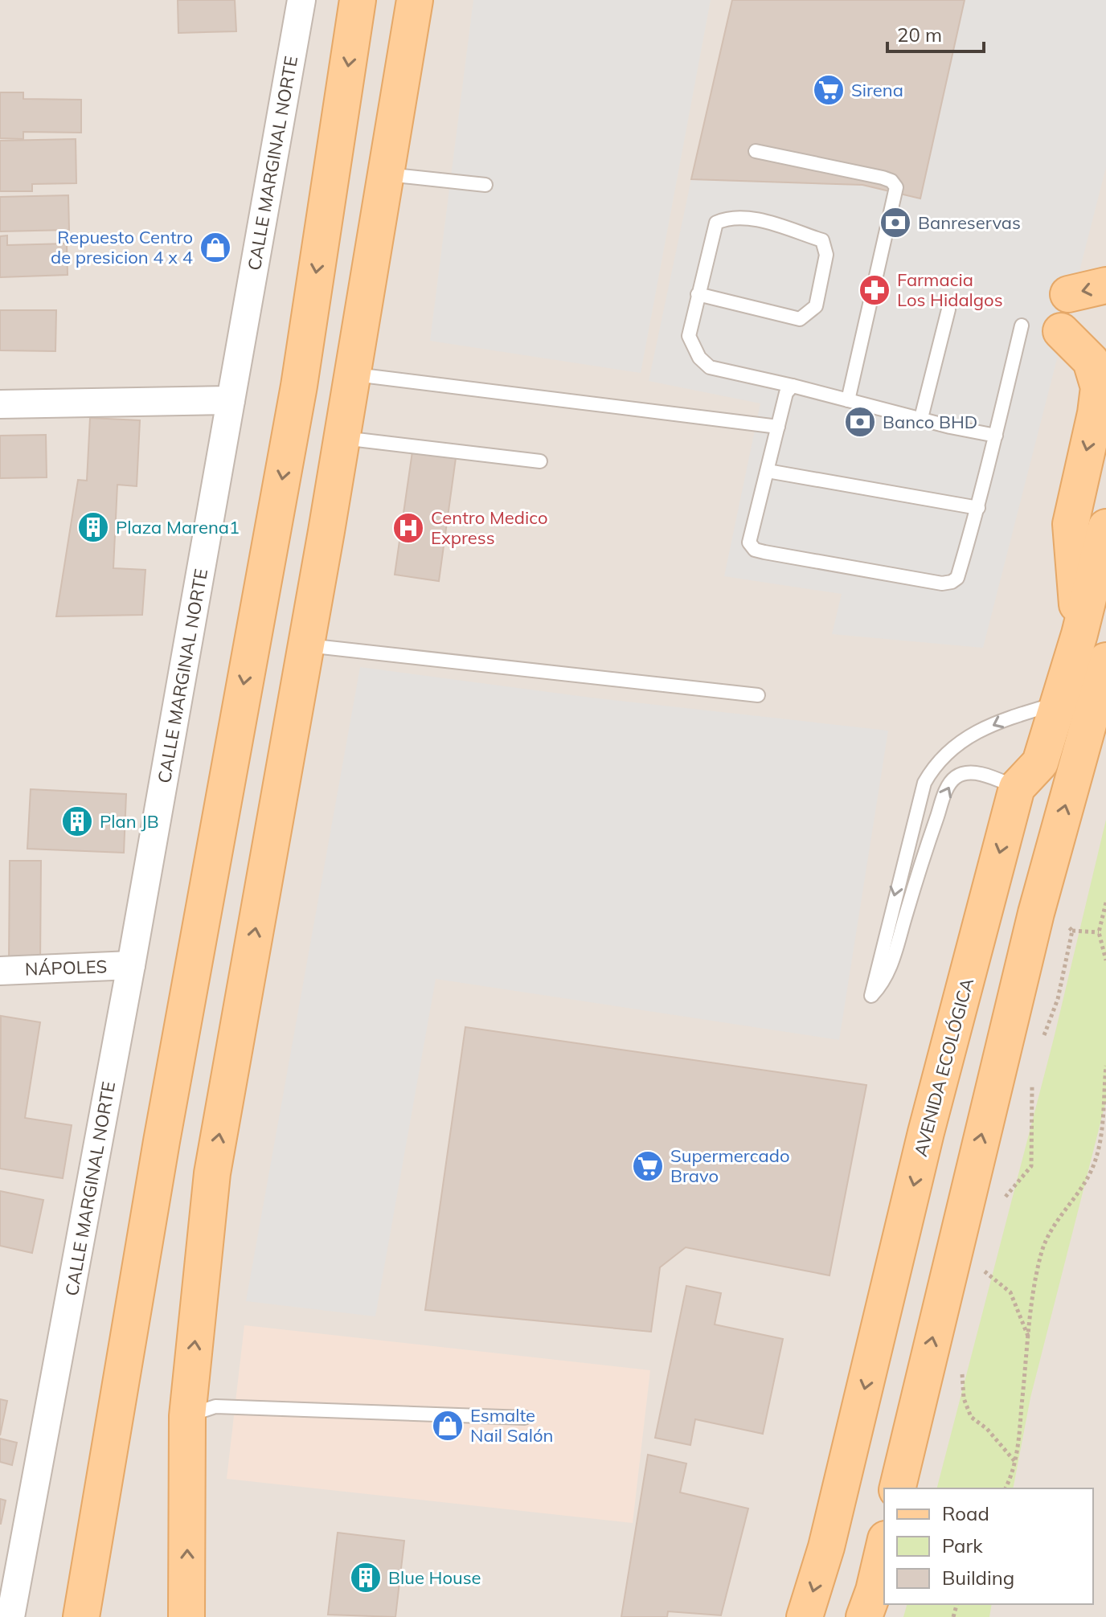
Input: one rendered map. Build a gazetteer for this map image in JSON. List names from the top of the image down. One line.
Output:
{"streets":{"main road":["AVENIDA ECOLÓGICA"],"street":["CALLE MARGINAL NORTE","NÁPOLES"]},"crossings":[["CALLE MARGINAL NORTE","NÁPOLES"]],"places":{"supermarket":["Sirena","Supermercado Bravo"],"bank":["Banreservas","Banco BHD"],"shop":["Repuesto Centro de presicion 4 x 4","Esmalte Nail Salón"],"pharmacy":["Farmacia Los Hidalgos"],"building":["Plaza Marena1","Plan JB","Blue House"],"hospital":["Centro Medico Express"]},"legend":["Road","Park","Building"],"scale_bar":"20 m"}
